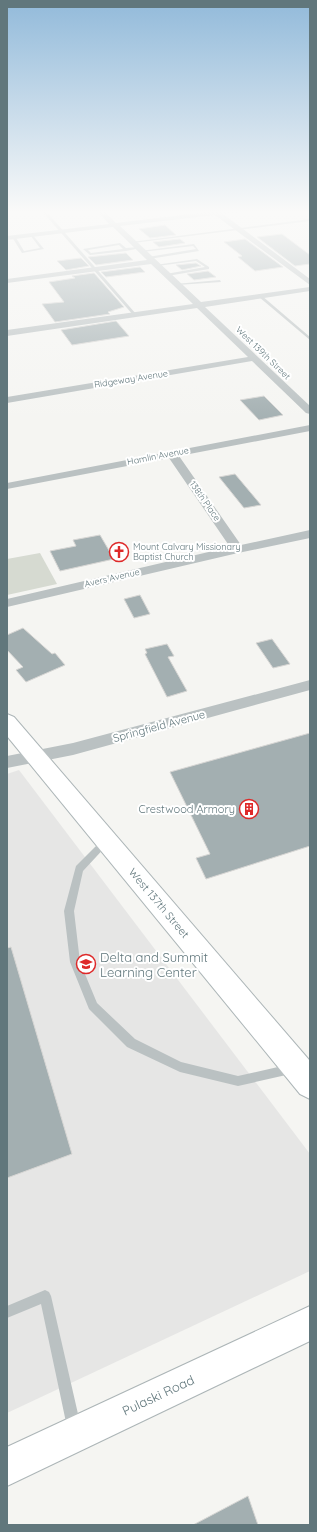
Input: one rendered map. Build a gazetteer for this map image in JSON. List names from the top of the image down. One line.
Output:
{"streets":{"main road":["West 137th Street","Pulaski Road"],"street":["West 139th Street","Ridgeway Avenue","Hamlin Avenue","138th Place","Avers Avenue","Springfield Avenue"]},"crossings":[["West 139th Street","Ridgeway Avenue"],["Hamlin Avenue","138th Place"],["138th Place","Avers Avenue"],["Springfield Avenue","West 137th Street"]],"places":{"church":["Mount Calvary Missionary Baptist Church"],"building":["Crestwood Armory"],"school or university":["Delta and Summit Learning Center"]}}
